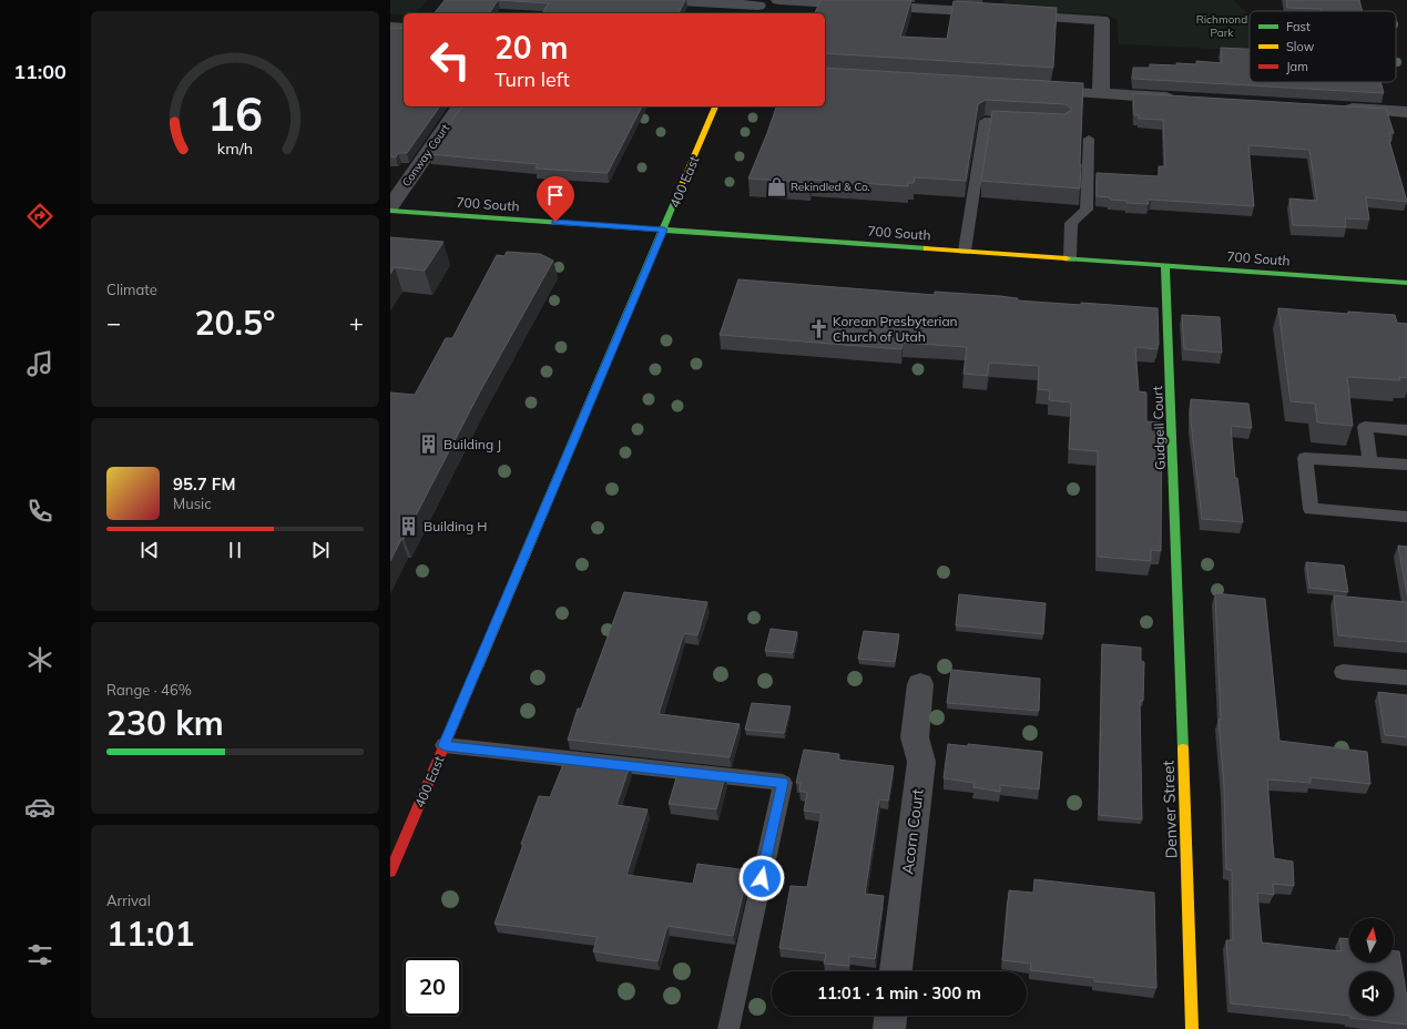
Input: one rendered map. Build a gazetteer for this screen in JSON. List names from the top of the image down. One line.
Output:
{"streets":{"street":["Conway Court","400 East","700 South","Gudgell Court","Denver Street","Acorn Court"]},"crossings":[["400 East","700 South"],["700 South","Gudgell Court"],["Gudgell Court","Denver Street"]],"parks":["Richmond Park"],"places":{"shop":["Rekindled & Co."],"church":["Korean Presbyterian Church of Utah"],"building":["Building J","Building H"]},"legend":["Fast","Slow","Jam"],"north":"top","page":{"tabs":"11:00","turn":["20 m","Turn left"],"tile":["Climate",["Range · 46%","230 km"],["Arrival","11:01"]],"heat":["−","20.5°","+"],"song":["95.7 FM","Music"],"limit":"20","trip":"11:01 · 1 min · 300 m","gauge":["16","km/h"]}}
